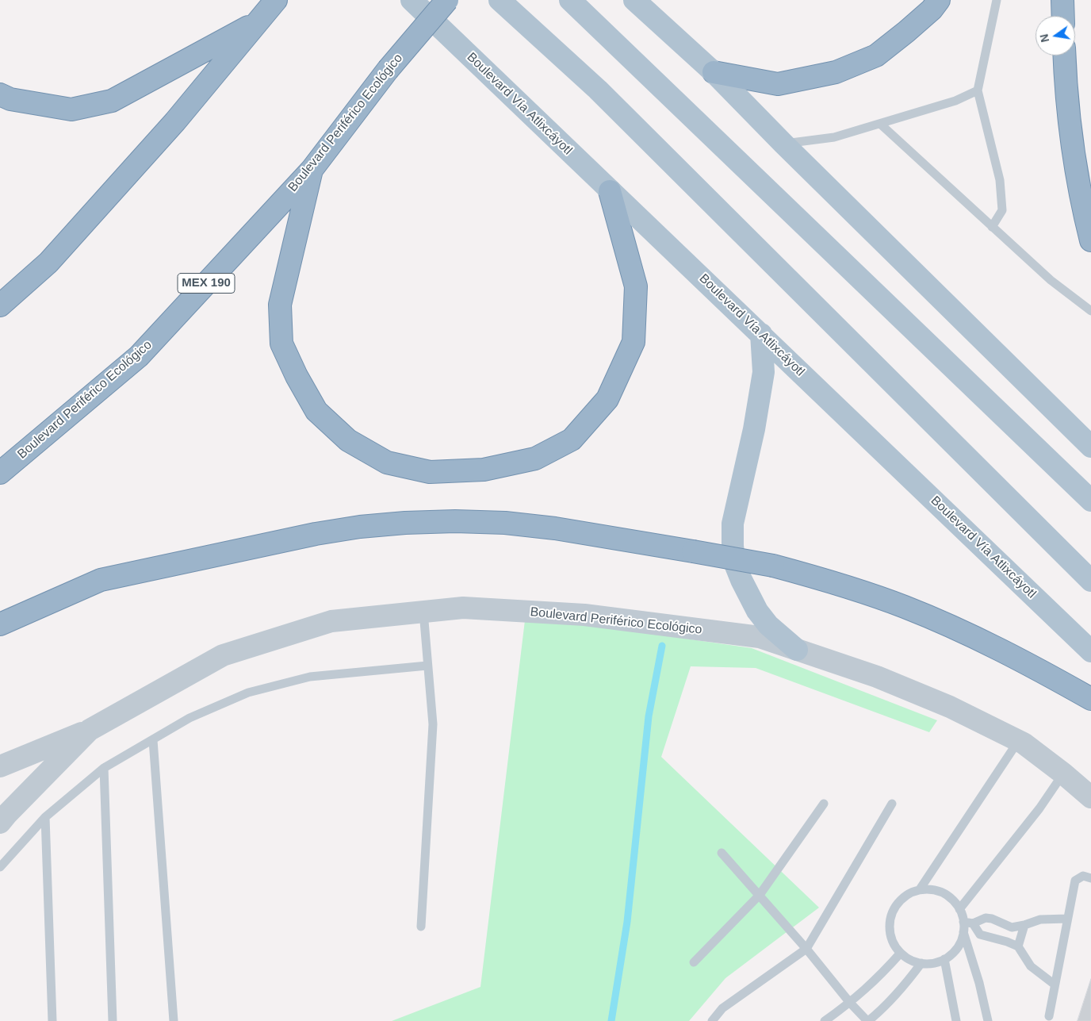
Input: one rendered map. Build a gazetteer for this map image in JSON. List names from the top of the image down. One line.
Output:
{"streets":{"highway":["Boulevard Periférico Ecológico","MEX 190"],"main road":["Boulevard Vía Atlixcáyotl"]},"north":"left"}
